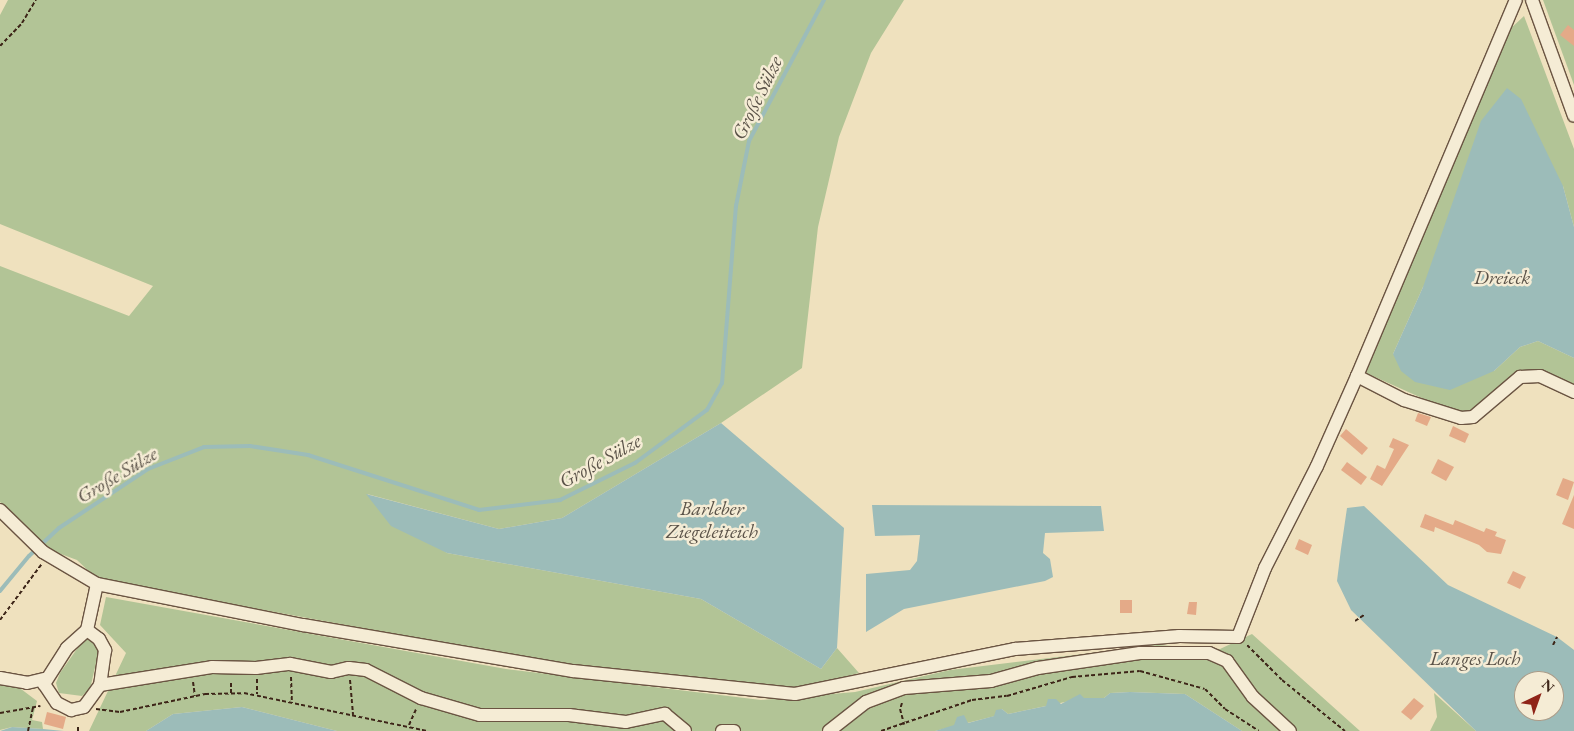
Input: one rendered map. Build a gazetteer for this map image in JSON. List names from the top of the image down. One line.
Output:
{"water":["Große Sülze","Dreieck","Barleber Ziegeleiteich","Langes Loch"],"north":"top right"}
